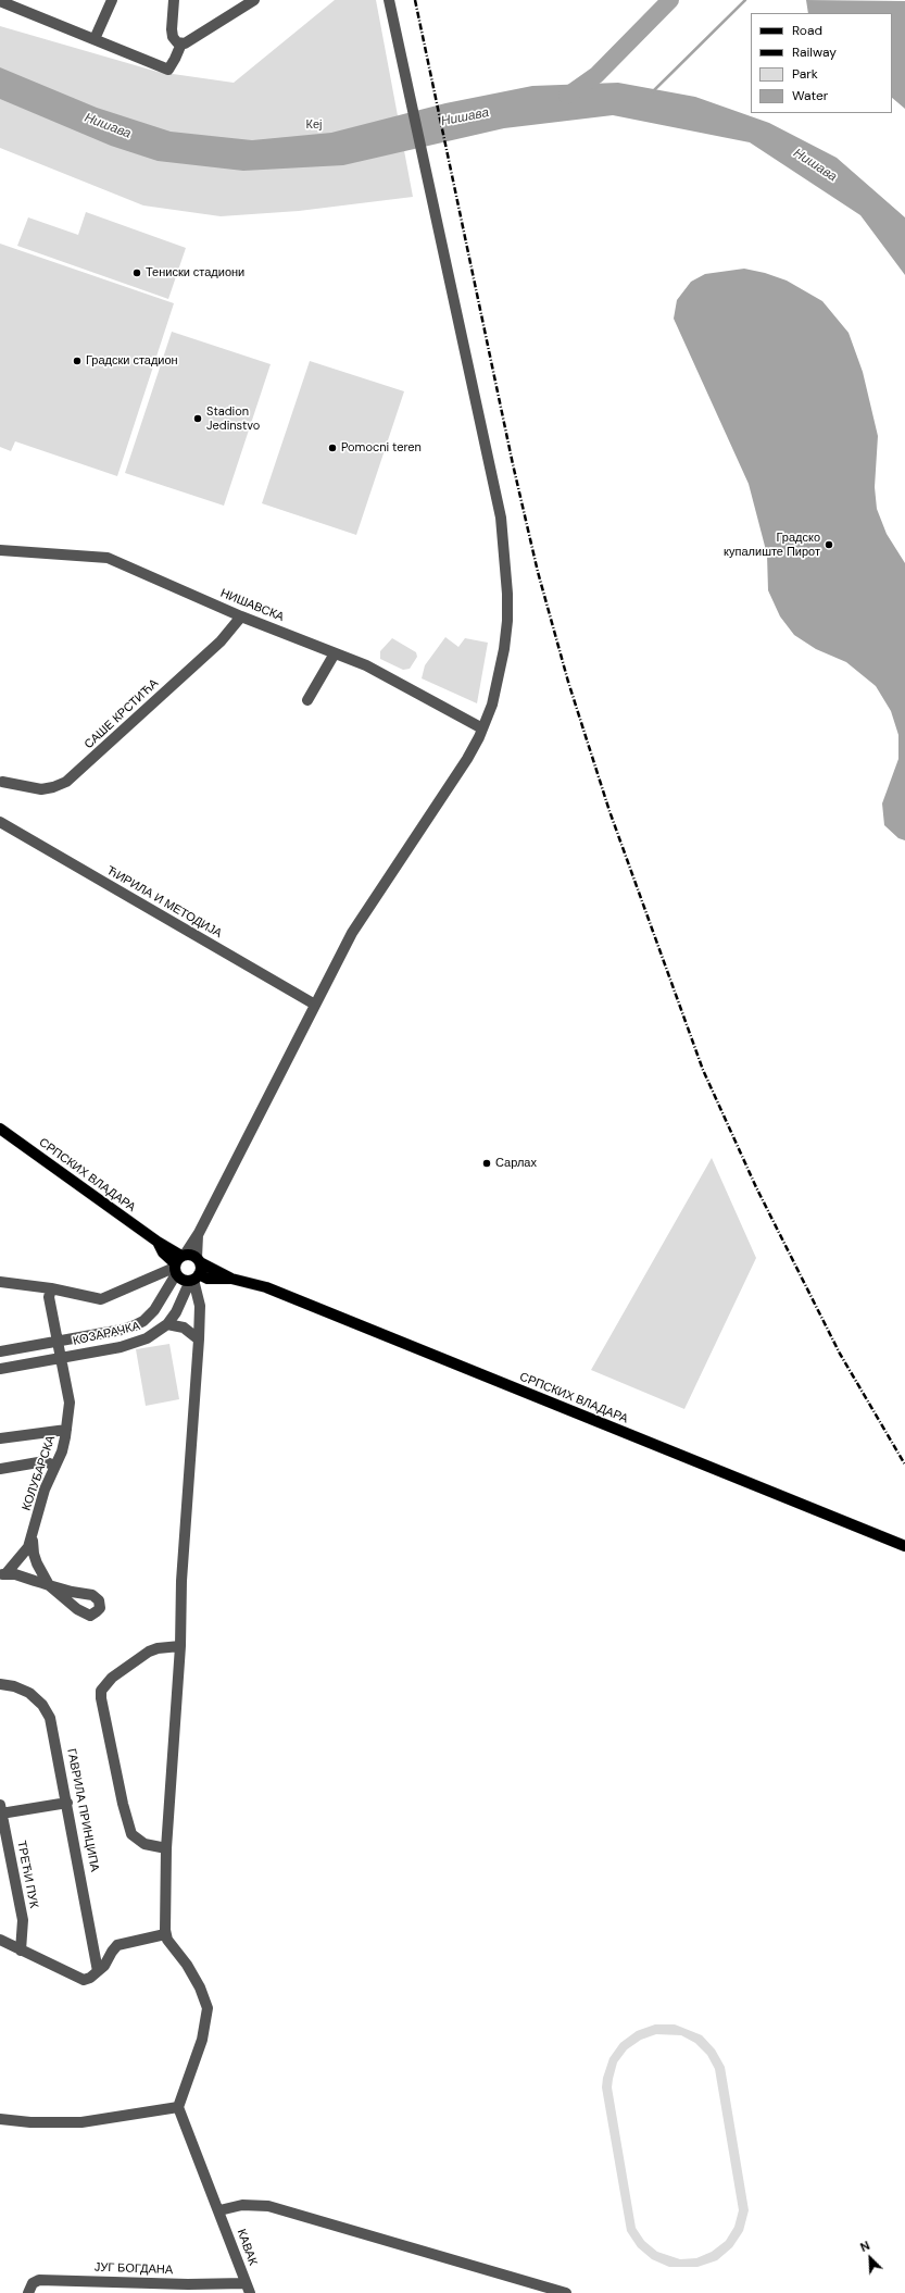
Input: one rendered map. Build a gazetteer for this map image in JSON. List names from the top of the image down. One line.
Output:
{"streets":{"main road":["СРПСКИХ ВЛАДАРА"],"street":["НИШАВСКА","САШЕ КРСТИЋА","ЋИРИЛА И МЕТОДИЈА","КОЗАРАЧКА","КОЛУБАРСКА","ГАВРИЛА ПРИНЦИПА","ТРЕЋИ ПУК","КАВАК","ЈУГ БОГДАНА"]},"crossings":[["НИШАВСКА","САШЕ КРСТИЋА"],["НИШАВСКА","КОЗАРАЧКА"],["ЋИРИЛА И МЕТОДИЈА","КОЗАРАЧКА"],["СРПСКИХ ВЛАДАРА","КОЗАРАЧКА"],["КОЗАРАЧКА","КОЛУБАРСКА"],["КАВАК","ЈУГ БОГДАНА"]],"water":["Нишава"],"parks":["Кеј"],"places":["Тениски стадиони","Градски стадион","Stadion Jedinstvo","Pomocni teren","Градско купалиште Пирот","Сарлах"],"legend":["Road","Railway","Park","Water"],"north":"top left"}
